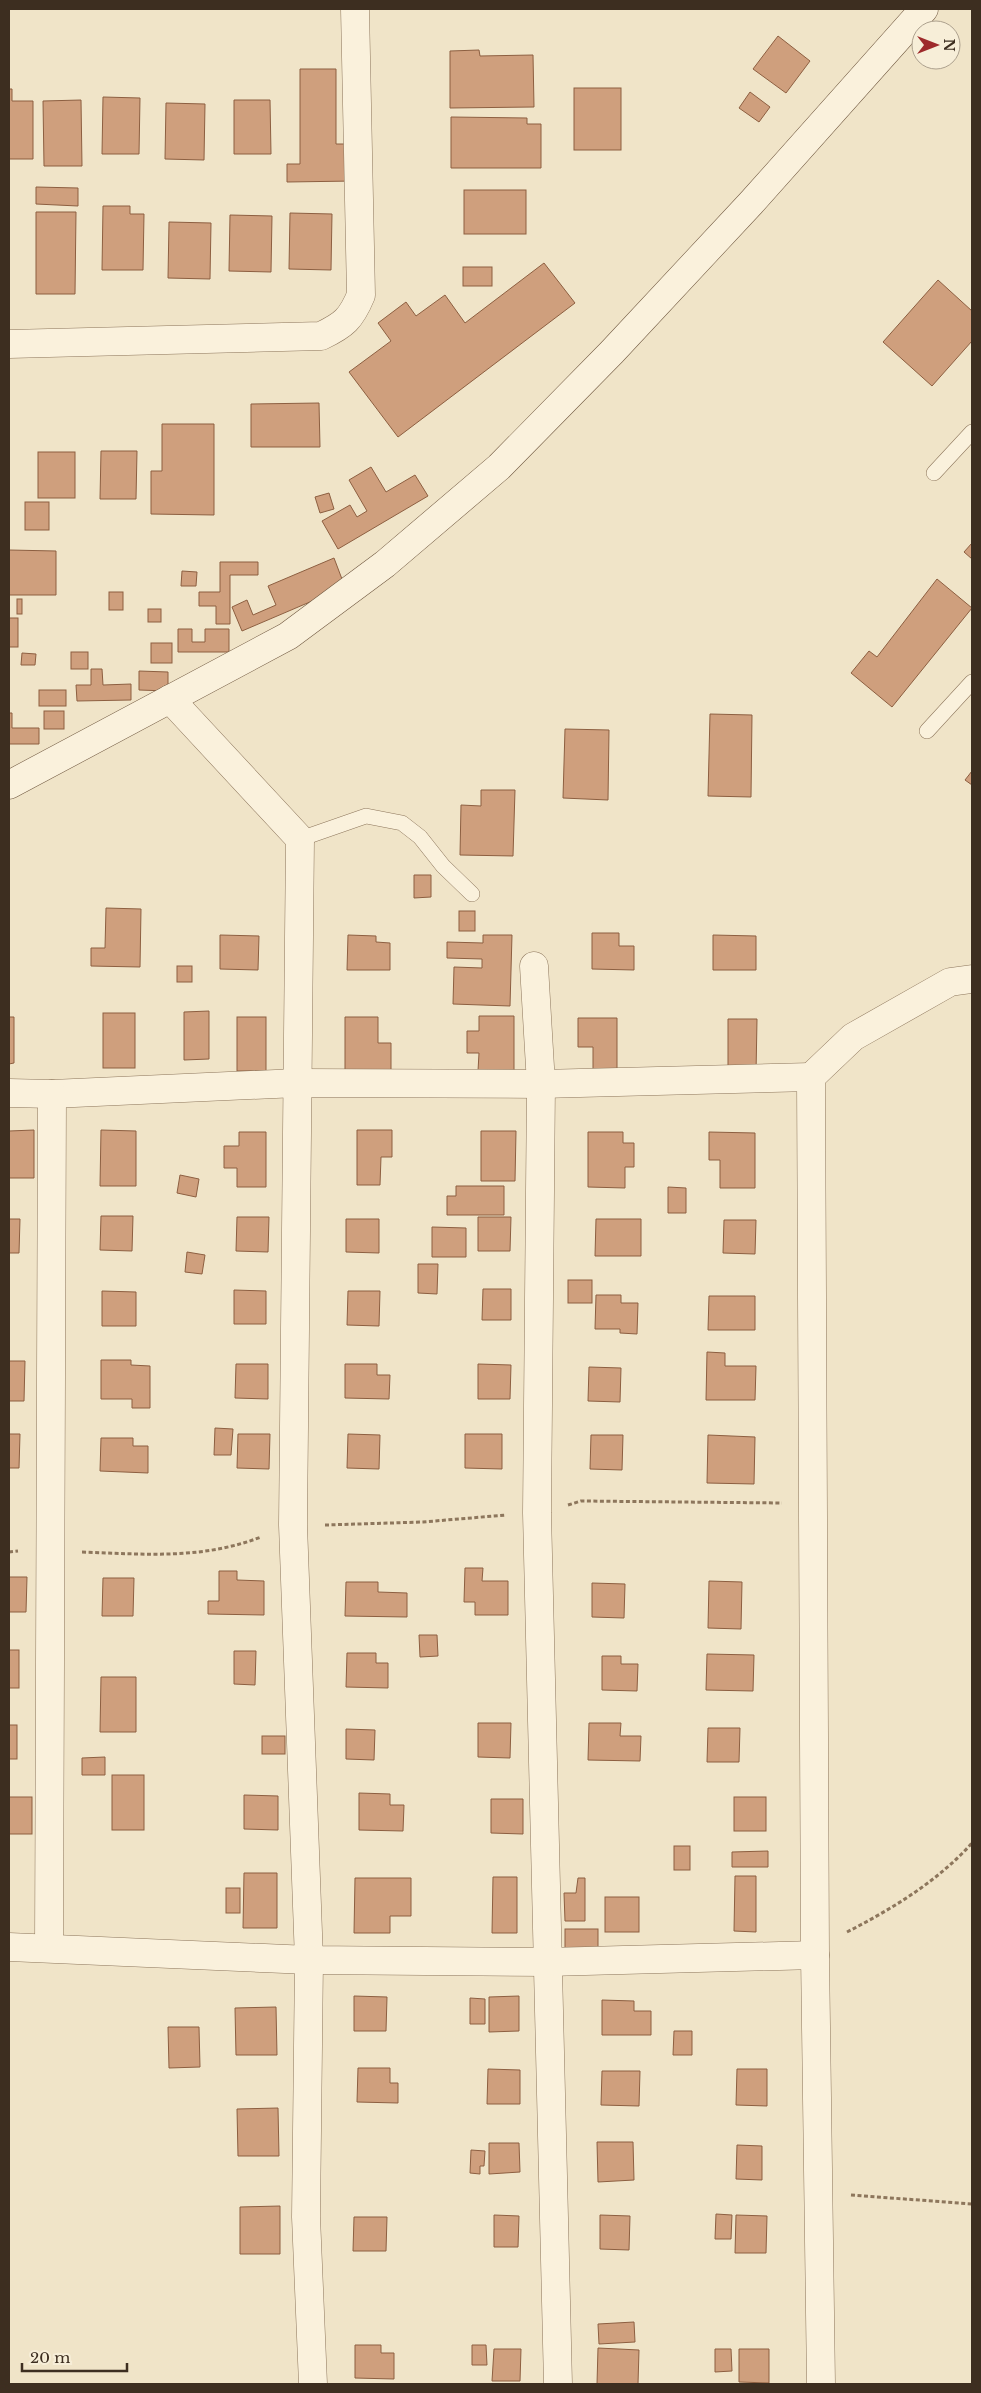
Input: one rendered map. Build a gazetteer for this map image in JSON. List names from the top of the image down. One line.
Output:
{"scale_bar":"20 m","north":"right"}
